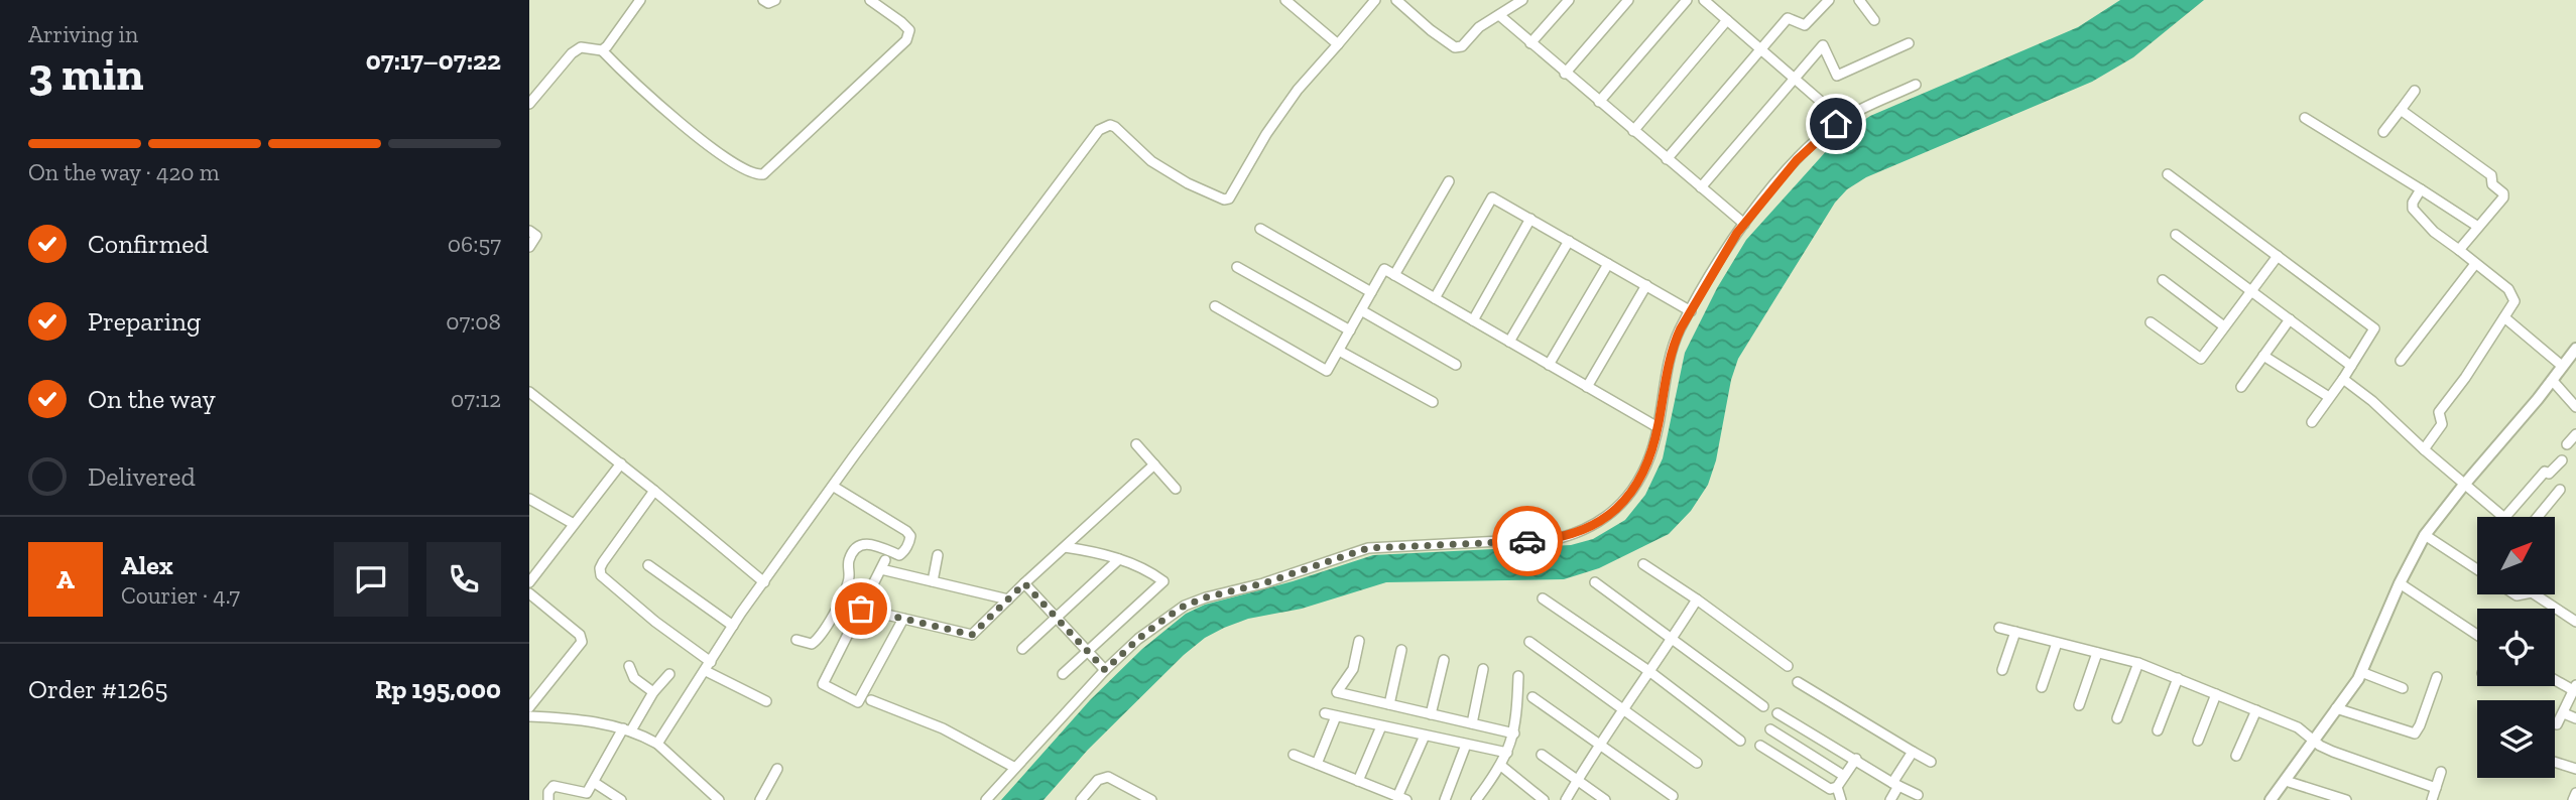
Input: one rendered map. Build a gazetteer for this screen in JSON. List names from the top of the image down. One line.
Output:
{"north":"top right","page":{"heading":["3 min","Arriving in","07:17–07:22"],"panel":["Alex","Courier · 4.7","Order #1265","Rp 195,000"],"bar":"On the way · 420 m","list":[["Confirmed","06:57"],["Preparing","07:08"],["On the way","07:12"],"Delivered"],"round":"A"}}
